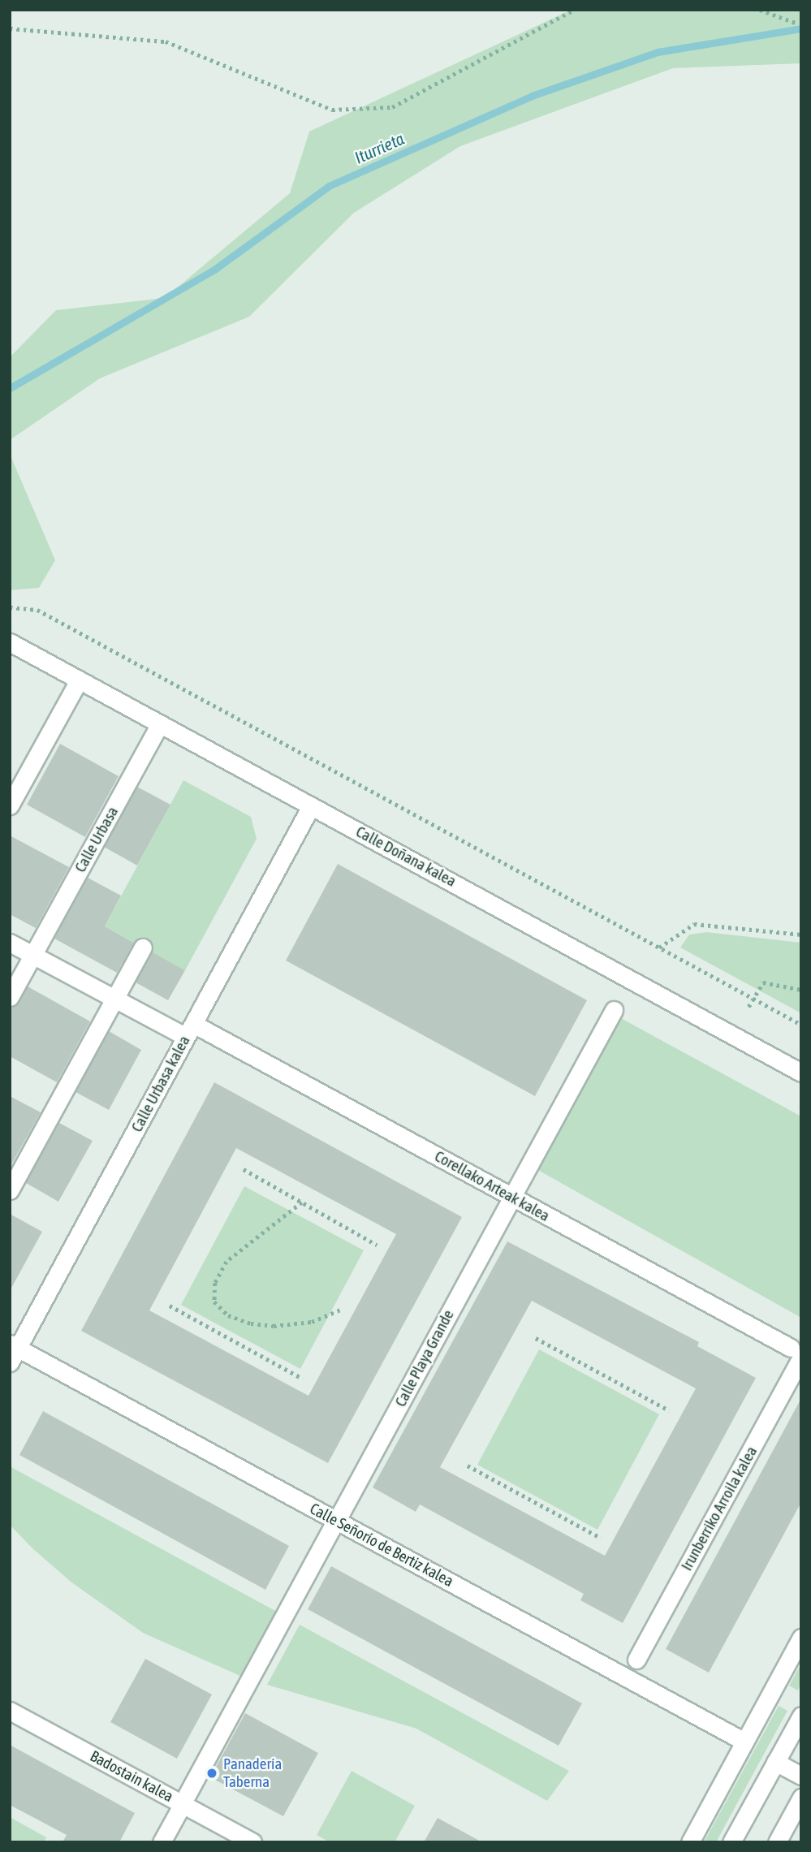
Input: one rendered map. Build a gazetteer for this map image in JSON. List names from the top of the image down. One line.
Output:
{"streets":{"street":["Calle Urbasa","Calle Doñana kalea","Calle Urbasa kalea","Corellako Arteak kalea","Calle Playa Grande","Irunberriko Arroila kalea","Calle Señorío de Bertiz kalea","Badostain kalea"]},"crossings":[["Calle Urbasa","Calle Doñana kalea"],["Calle Doñana kalea","Calle Urbasa kalea"],["Calle Urbasa kalea","Corellako Arteak kalea"],["Calle Urbasa kalea","Calle Señorío de Bertiz kalea"],["Corellako Arteak kalea","Irunberriko Arroila kalea"]],"water":["Iturrieta"],"places":["Panadería Taberna"]}
